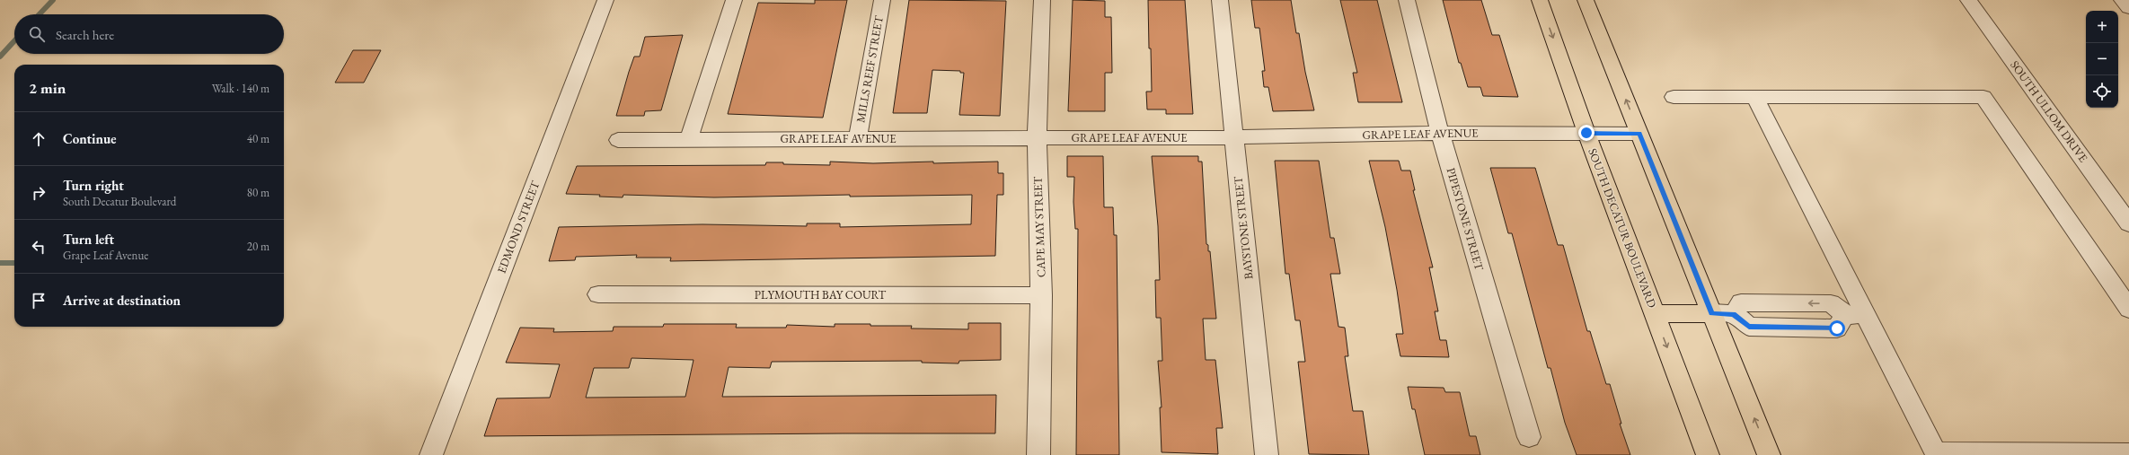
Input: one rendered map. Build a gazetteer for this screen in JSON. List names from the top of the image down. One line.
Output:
{"streets":{"main road":["SOUTH DECATUR BOULEVARD"],"street":["MILLS REEF STREET","SOUTH ULLOM DRIVE","GRAPE LEAF AVENUE","PIPESTONE STREET","EDMOND STREET","CAPE MAY STREET","BAYSTONE STREET","PLYMOUTH BAY COURT"]},"crossings":[["MILLS REEF STREET","GRAPE LEAF AVENUE"],["GRAPE LEAF AVENUE","PIPESTONE STREET"],["GRAPE LEAF AVENUE","CAPE MAY STREET"],["GRAPE LEAF AVENUE","BAYSTONE STREET"],["GRAPE LEAF AVENUE","SOUTH DECATUR BOULEVARD"],["CAPE MAY STREET","PLYMOUTH BAY COURT"]],"page":{"map_buttons":["+","−"],"search":"Search here","heading":["2 min","Walk · 140 m"],"list":[["Continue","40 m"],["Turn right","South Decatur Boulevard","80 m"],["Turn left","Grape Leaf Avenue","20 m"],"Arrive at destination"]}}
